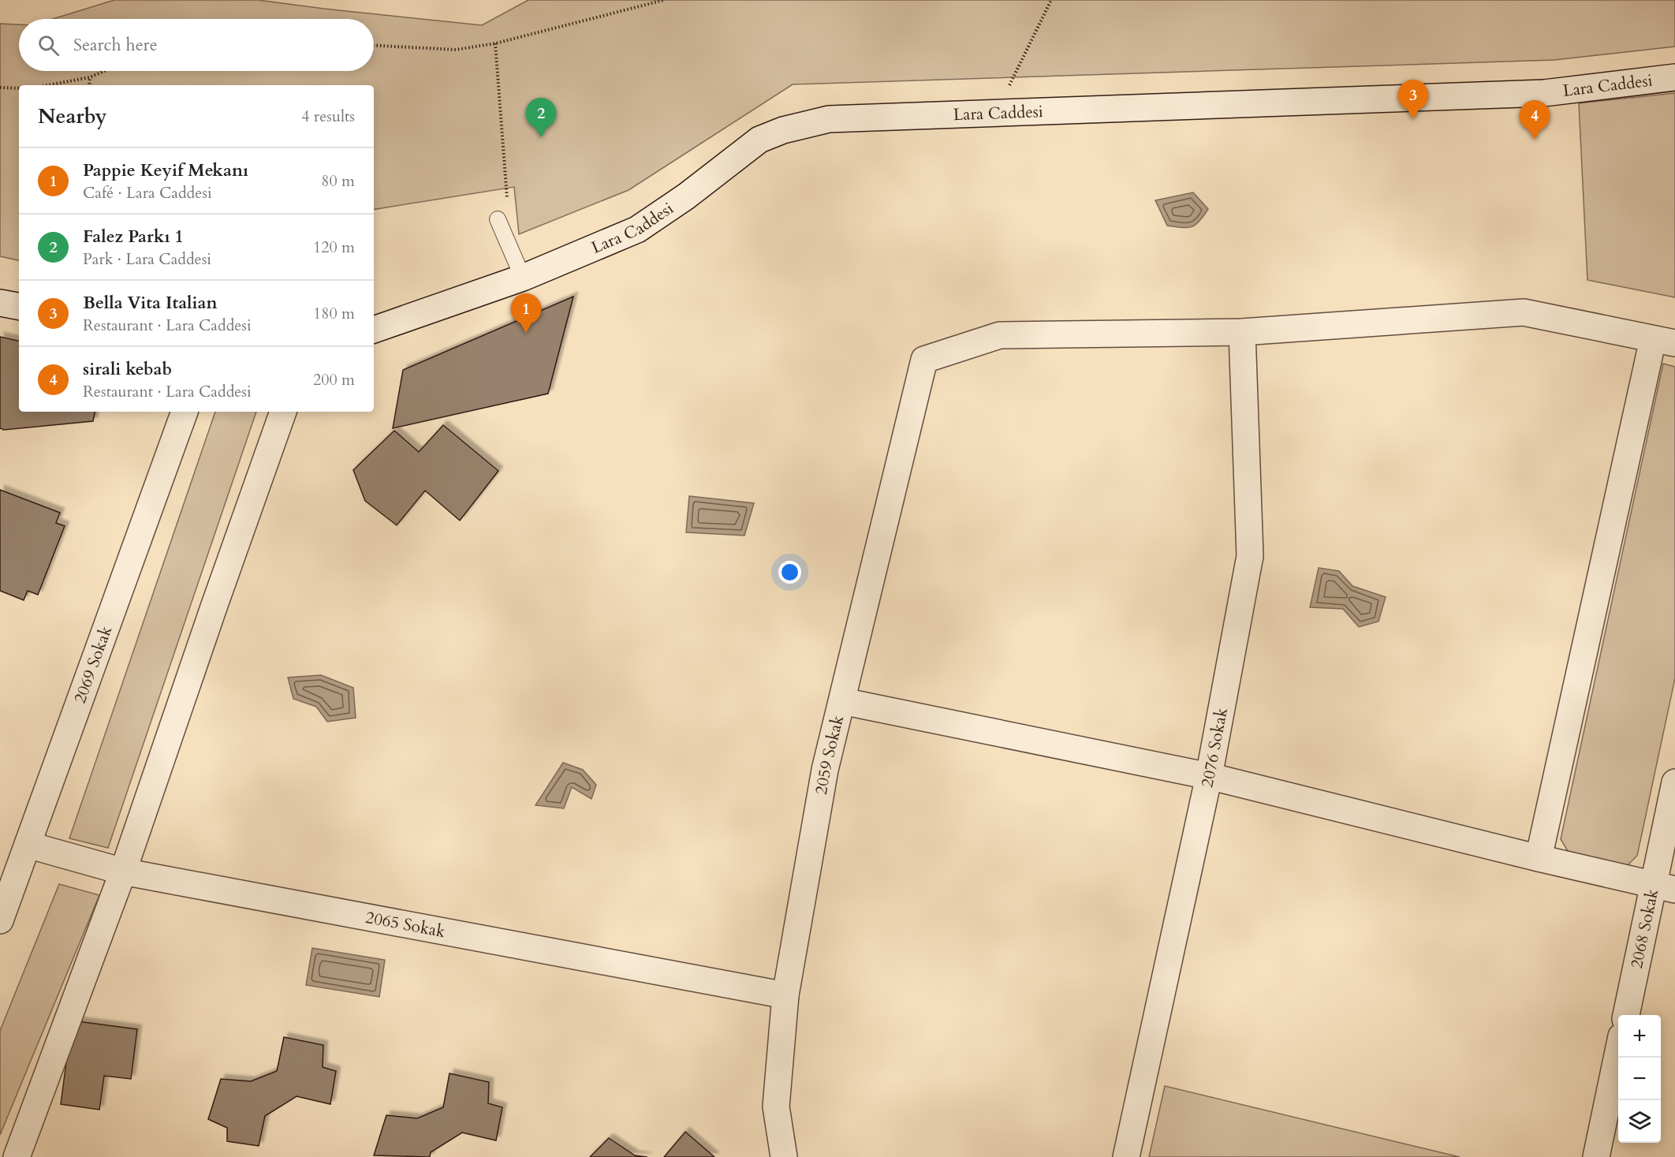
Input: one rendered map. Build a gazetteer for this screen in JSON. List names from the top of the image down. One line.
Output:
{"streets":{"street":["Lara Caddesi","2069 Sokak","2076 Sokak","2059 Sokak","2065 Sokak","2068 Sokak"]},"crossings":[["2069 Sokak","2065 Sokak"],["2076 Sokak","2059 Sokak"],["2059 Sokak","2065 Sokak"]],"page":{"search":"Search here","pins":["3","2","4","1"],"heading":["Nearby","4 results"],"list":[{"mark":"1","name":"Pappie Keyif Mekanı","note":"Café · Lara Caddesi","value":"80 m"},{"mark":"2","name":"Falez Parkı 1","note":"Park · Lara Caddesi","value":"120 m"},{"mark":"3","name":"Bella Vita Italian","note":"Restaurant · Lara Caddesi","value":"180 m"},{"mark":"4","name":"sirali kebab","note":"Restaurant · Lara Caddesi","value":"200 m"}],"map_buttons":["+","−"]}}
